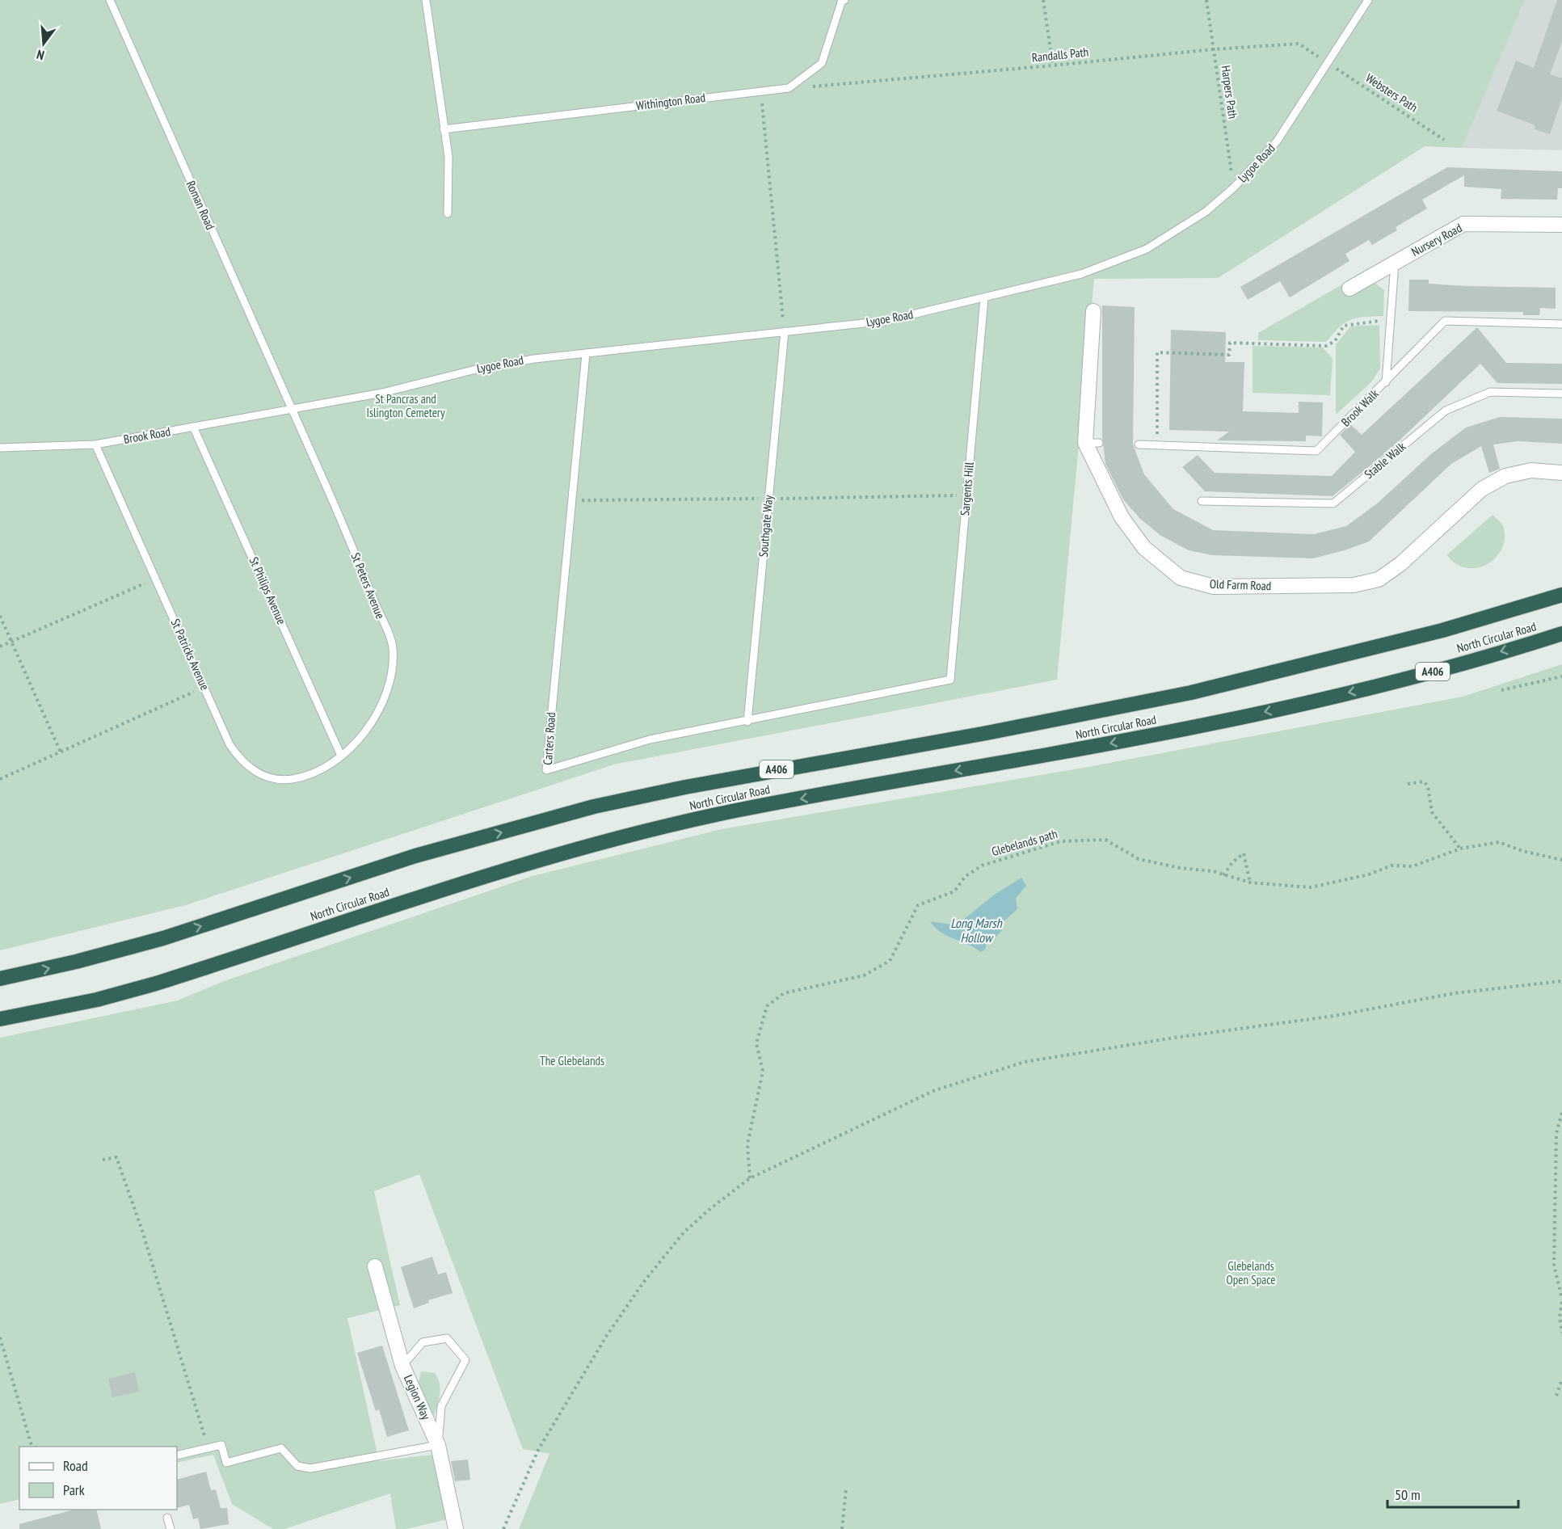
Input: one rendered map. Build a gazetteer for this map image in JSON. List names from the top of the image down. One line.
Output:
{"streets":{"highway":["North Circular Road","A406"],"street":["Nursery Road","Old Farm Road","Legion Way"],"lane":["Withington Road","Lygoe Road","Roman Road","Brook Walk","Brook Road","Stable Walk","Sargents Hill","Southgate Way","St Peters Avenue","St Philips Avenue","St Patricks Avenue","Carters Road"],"path":["Randalls Path","Harpers Path","Websters Path","Glebelands path"]},"crossings":[["Randalls Path","Harpers Path"],["Randalls Path","Websters Path"],["Randalls Path","Withington Road"],["Randalls Path","Lygoe Road"],["Harpers Path","Lygoe Road"],["Websters Path","Lygoe Road"],["Lygoe Road","Roman Road"],["Lygoe Road","Brook Road"],["Lygoe Road","Sargents Hill"],["Lygoe Road","Southgate Way"],["Lygoe Road","St Peters Avenue"],["Lygoe Road","Carters Road"],["Roman Road","Brook Road"],["Roman Road","St Peters Avenue"],["Brook Road","St Peters Avenue"],["Brook Road","St Philips Avenue"],["Brook Road","St Patricks Avenue"],["Sargents Hill","Carters Road"],["Southgate Way","Carters Road"],["St Peters Avenue","St Philips Avenue"],["St Peters Avenue","St Patricks Avenue"],["St Philips Avenue","St Patricks Avenue"]],"water":["Long Marsh Hollow"],"parks":["St Pancras and Islington Cemetery","The Glebelands","Glebelands Open Space"],"legend":["Road","Park"],"scale_bar":"50 m","north":"bottom"}
